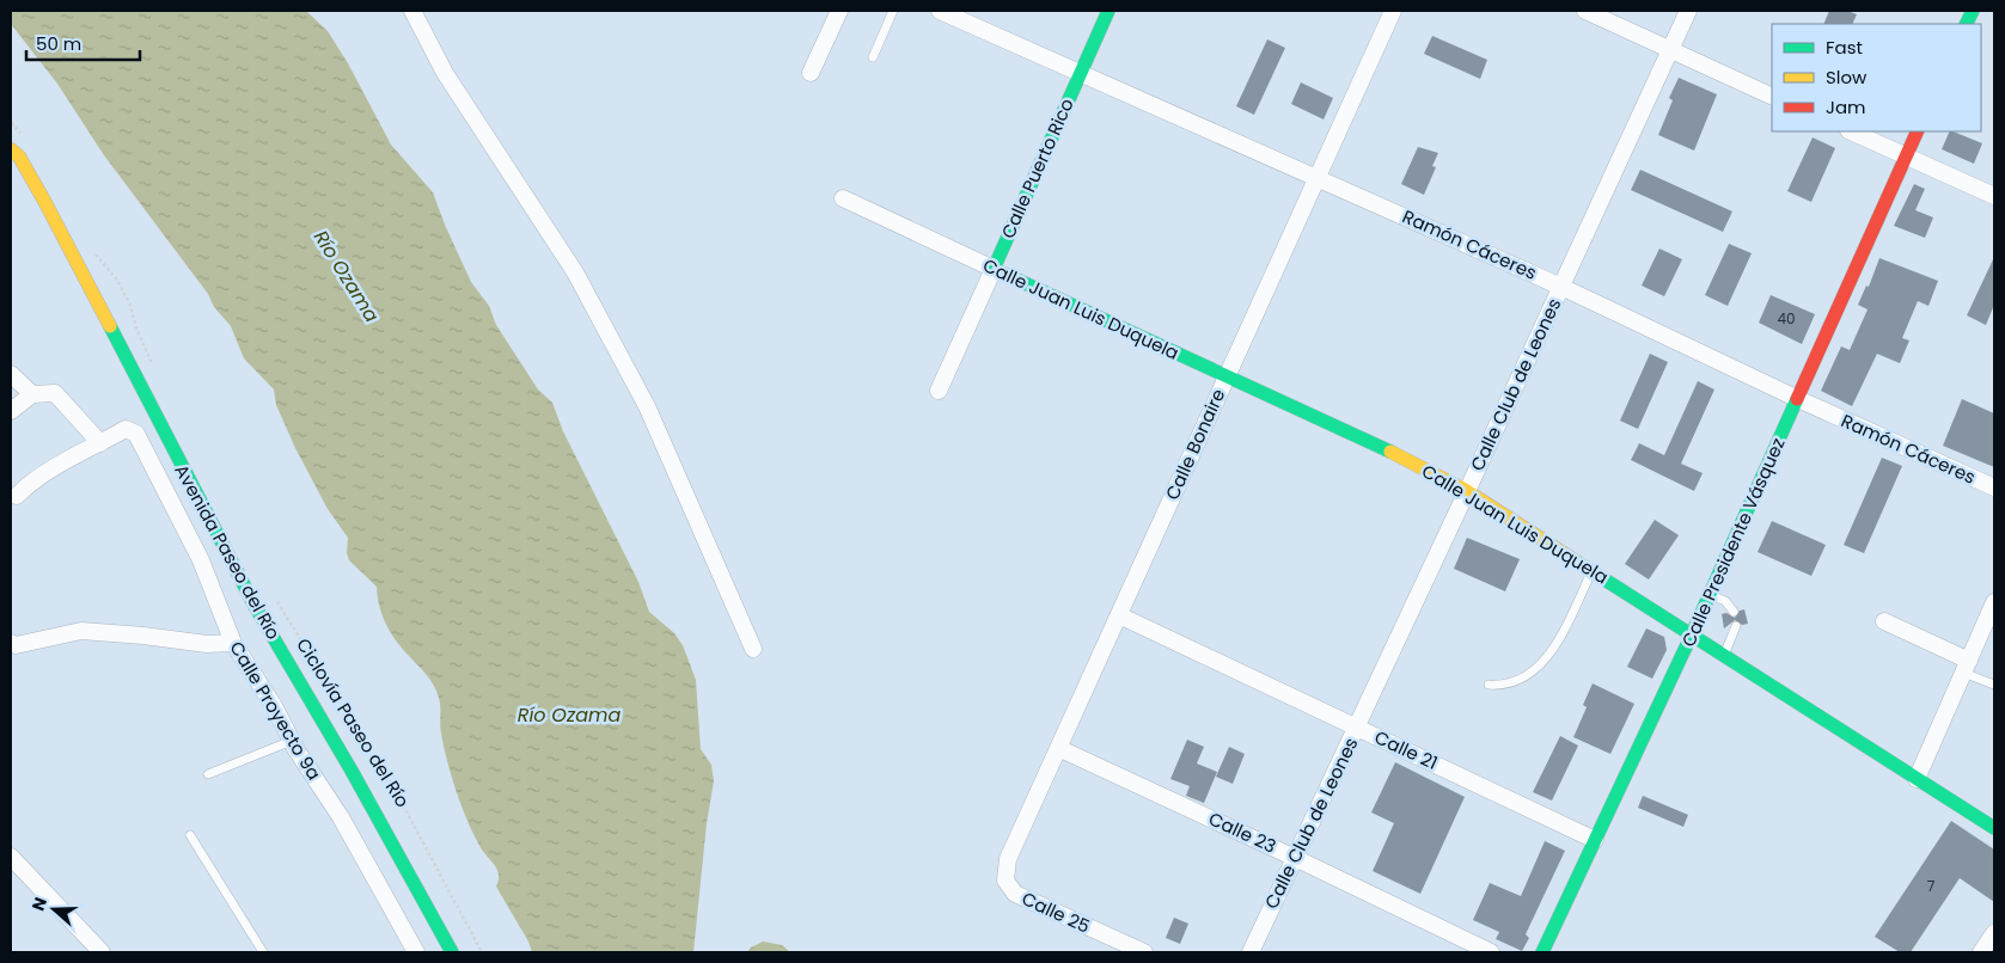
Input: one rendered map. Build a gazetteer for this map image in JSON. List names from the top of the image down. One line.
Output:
{"streets":{"street":["Calle Puerto Rico","Ramón Cáceres","Calle Juan Luis Duquela","Calle Club de Leones","Calle Bonaire","Calle Presidente Vásquez","Avenida Paseo del Río","Calle Proyecto 9a","Calle 21","Calle 23","Calle 25"],"path":["Ciclovía Paseo del Río"]},"crossings":[["Calle Puerto Rico","Ramón Cáceres"],["Calle Puerto Rico","Calle Juan Luis Duquela"],["Ramón Cáceres","Calle Club de Leones"],["Ramón Cáceres","Calle Bonaire"],["Ramón Cáceres","Calle Presidente Vásquez"],["Calle Juan Luis Duquela","Calle Club de Leones"],["Calle Juan Luis Duquela","Calle Bonaire"],["Calle Juan Luis Duquela","Calle Presidente Vásquez"],["Calle Club de Leones","Calle 21"],["Calle Club de Leones","Calle 23"],["Calle Bonaire","Calle 21"],["Calle Bonaire","Calle 23"],["Calle Bonaire","Calle 25"],["Calle Presidente Vásquez","Calle 21"]],"water":["Río Ozama"],"house_numbers":["40","7"],"legend":["Fast","Slow","Jam"],"scale_bar":"50 m","north":"left"}
